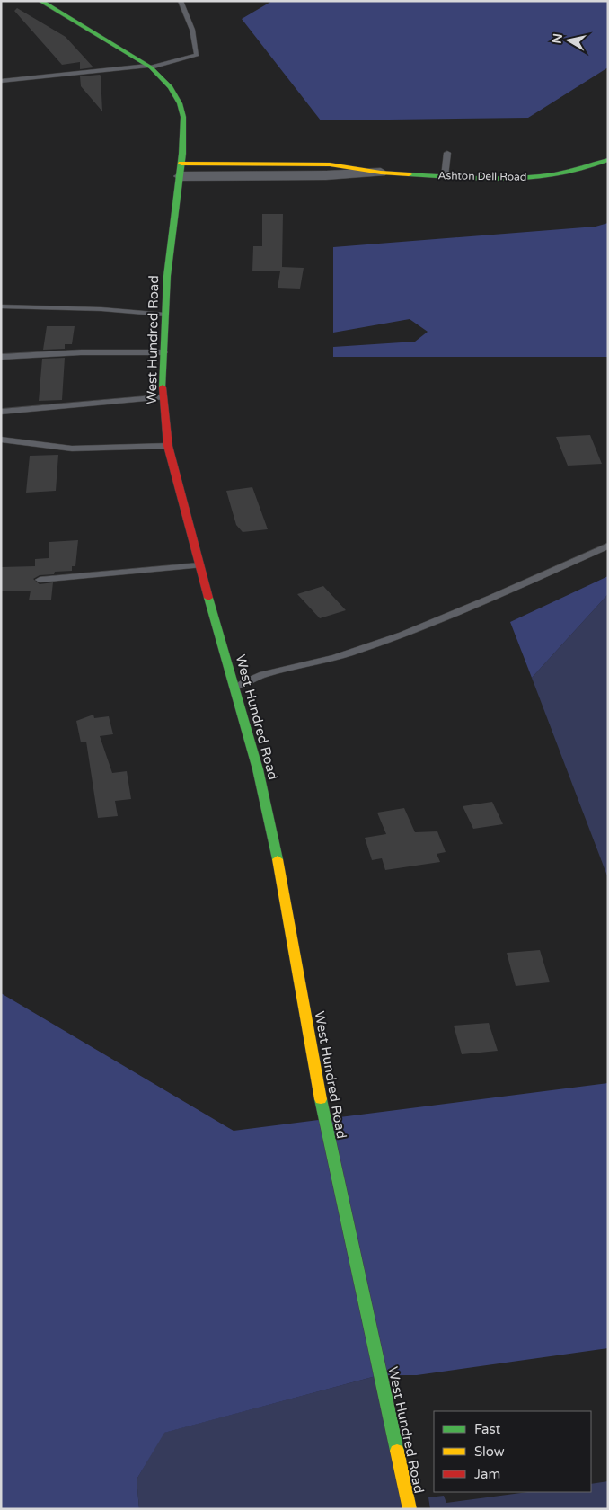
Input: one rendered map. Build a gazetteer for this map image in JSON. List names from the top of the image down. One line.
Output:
{"streets":{"street":["Ashton Dell Road","West Hundred Road"]},"crossings":[["Ashton Dell Road","West Hundred Road"]],"legend":["Fast","Slow","Jam"],"north":"left"}
